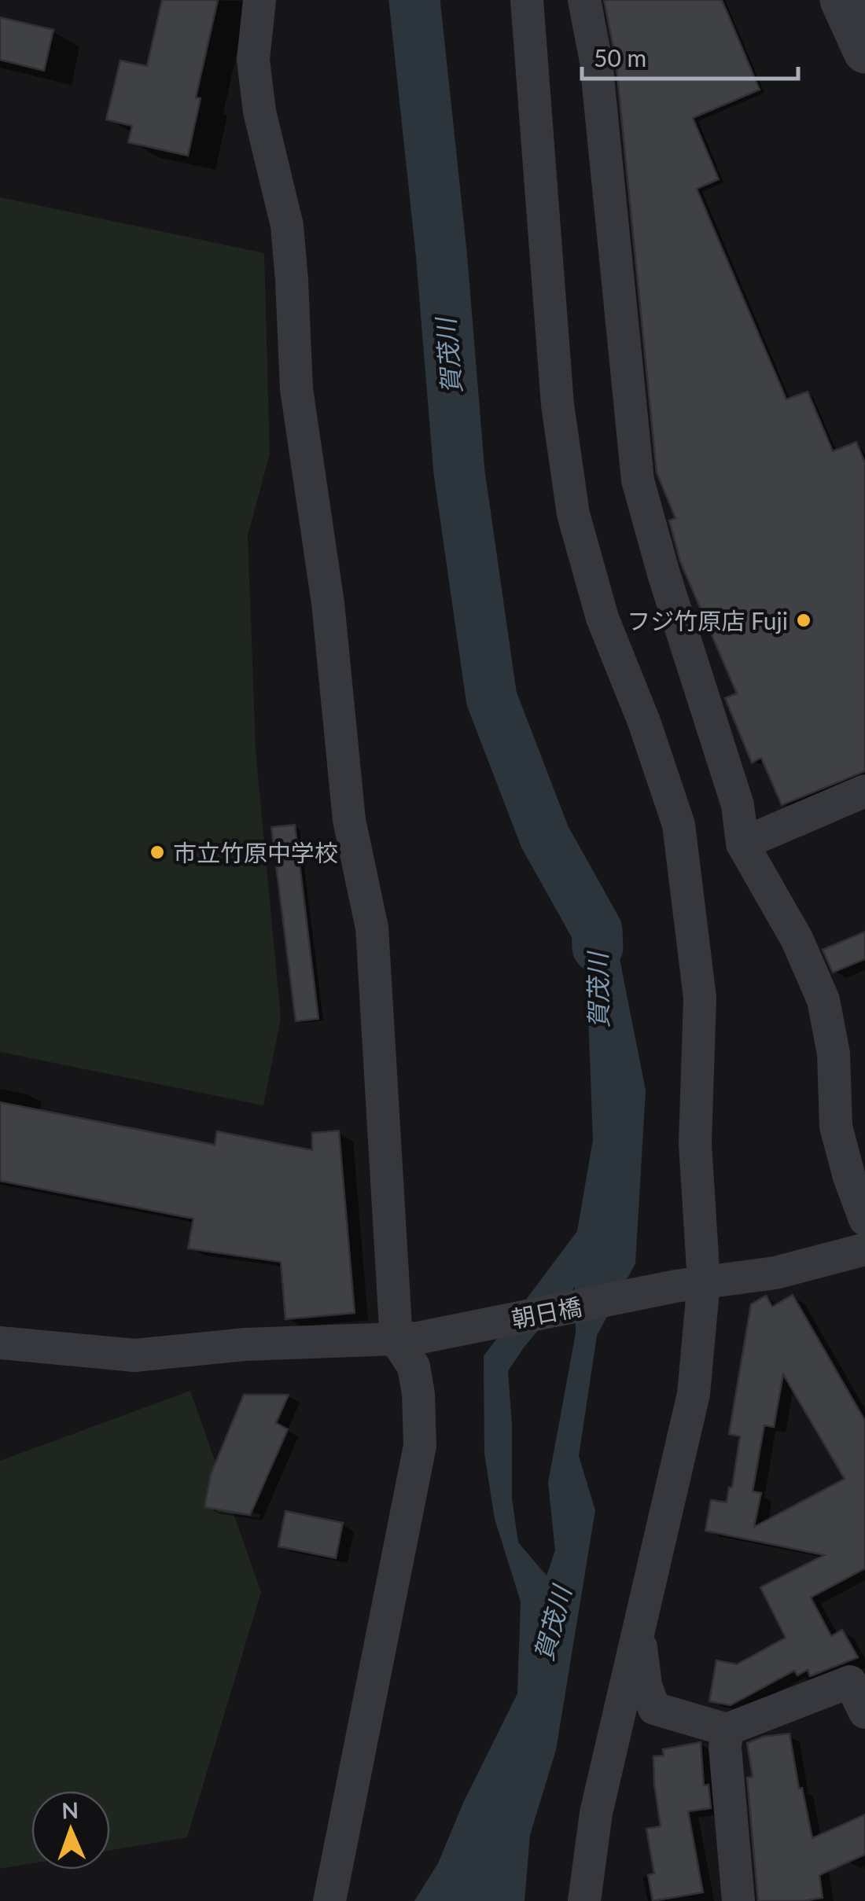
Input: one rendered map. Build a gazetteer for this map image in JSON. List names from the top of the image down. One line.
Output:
{"streets":{"street":["朝日橋"]},"water":["賀茂川"],"places":["フジ竹原店 Fuji","市立竹原中学校"],"scale_bar":"50 m","north":"top"}
